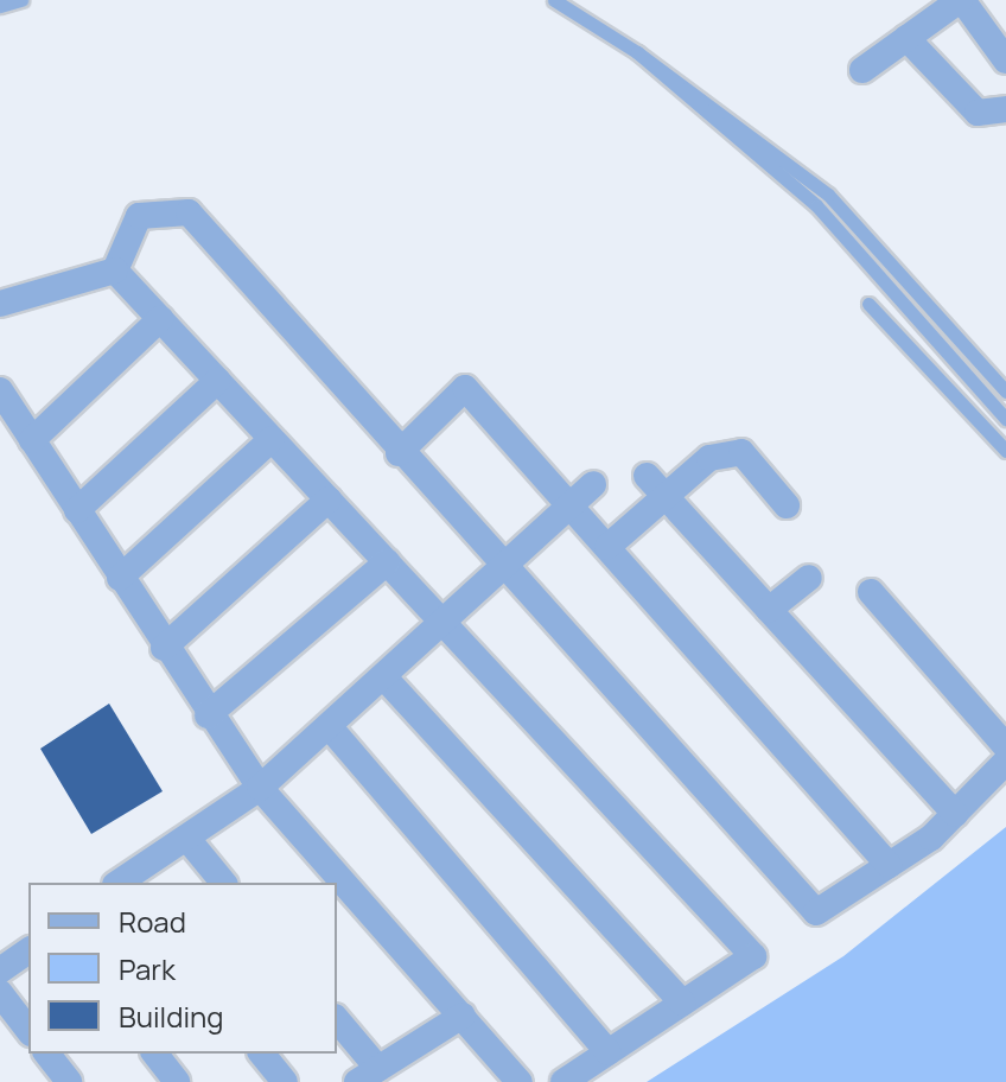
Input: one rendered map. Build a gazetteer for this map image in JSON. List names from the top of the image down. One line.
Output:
{"legend":["Road","Park","Building"]}
